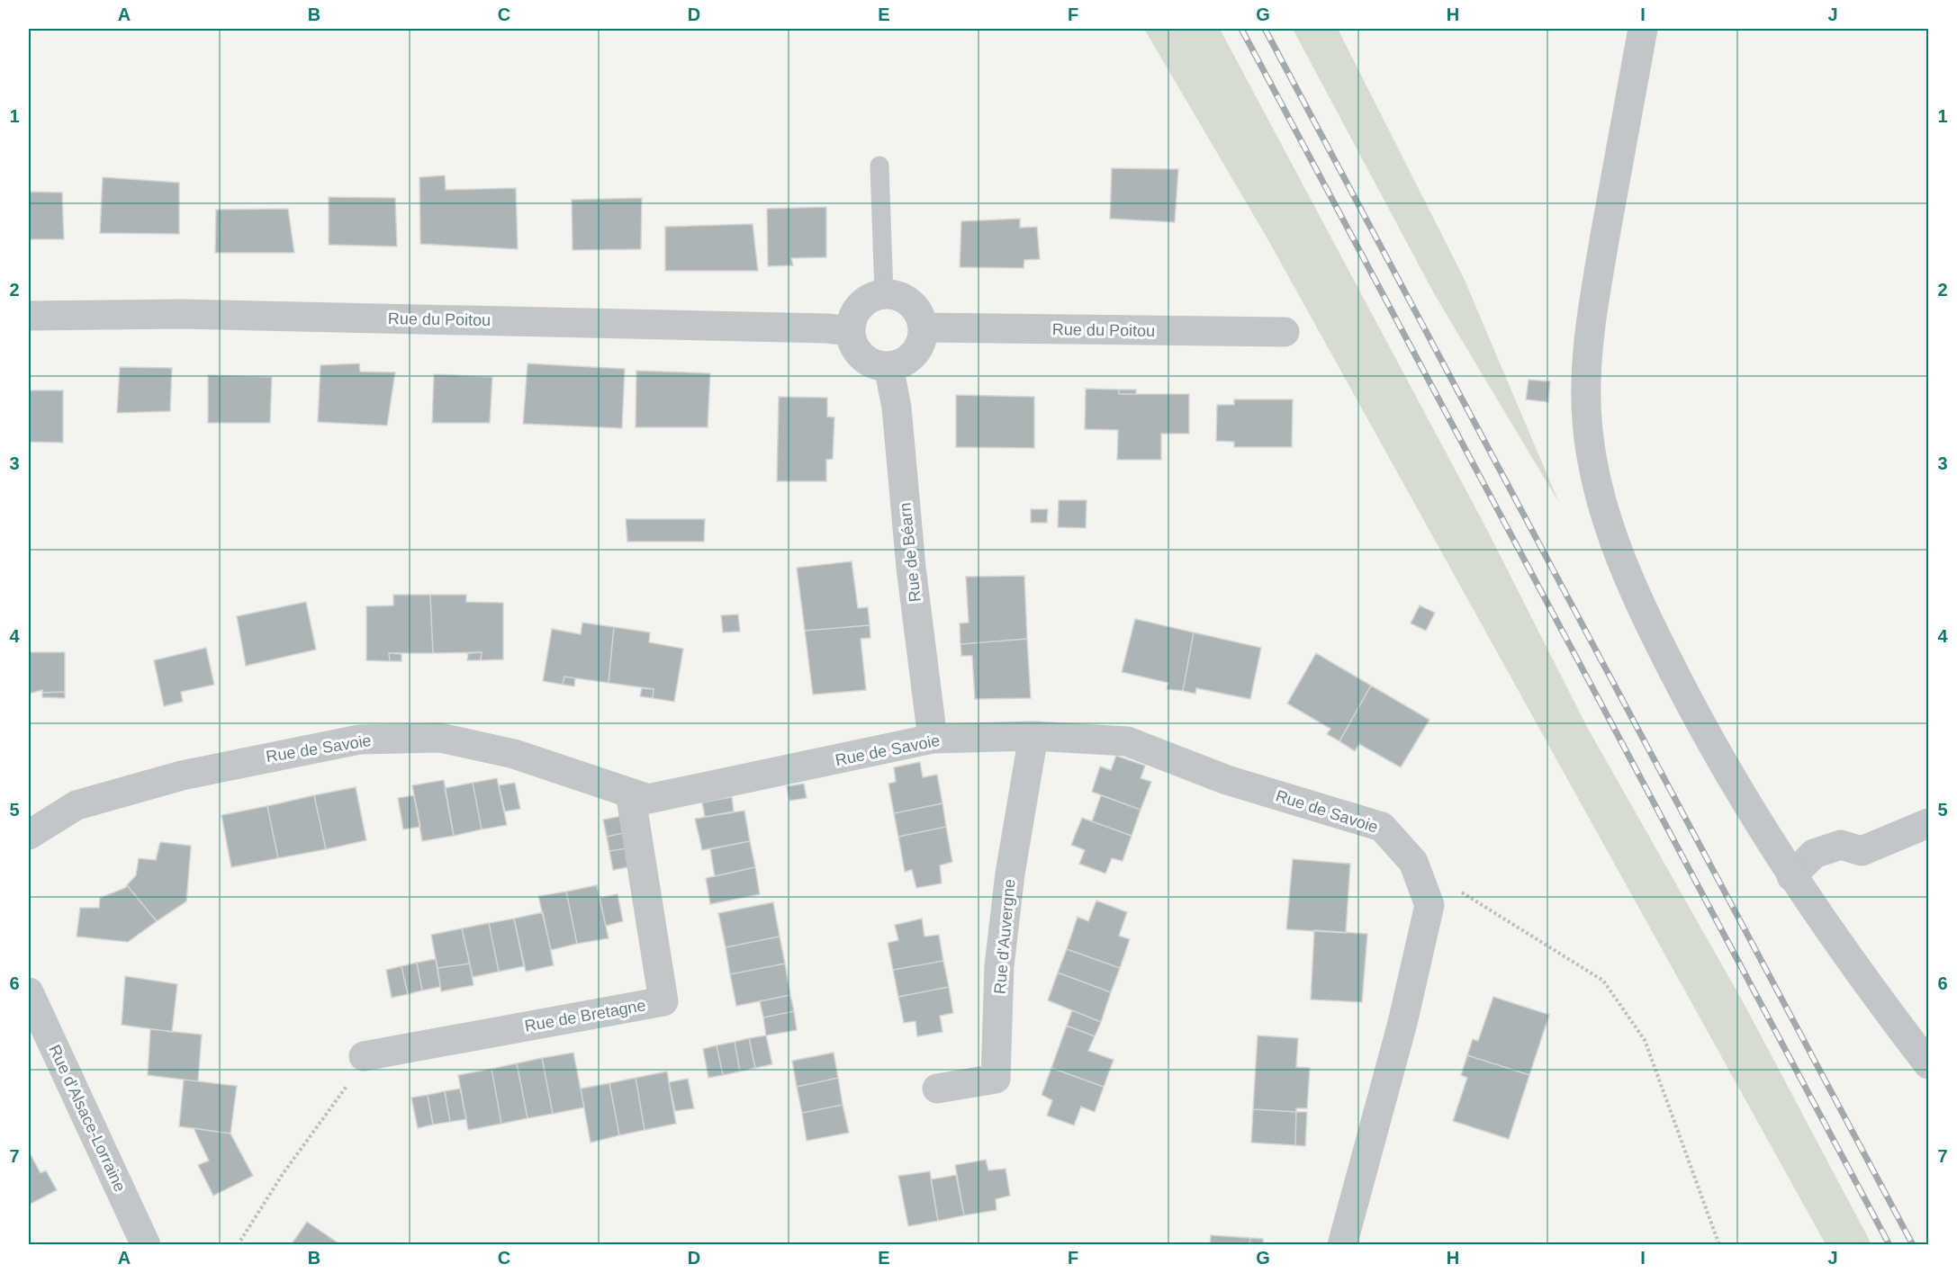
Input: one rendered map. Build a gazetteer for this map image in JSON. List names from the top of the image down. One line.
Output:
{"streets":{"street":["Rue du Poitou","Rue de Béarn","Rue de Savoie","Rue d'Auvergne","Rue de Bretagne","Rue d'Alsace-Lorraine"]},"crossings":[["Rue du Poitou","Rue de Béarn"],["Rue de Béarn","Rue de Savoie"],["Rue de Savoie","Rue d'Auvergne"],["Rue de Savoie","Rue de Bretagne"]],"grid":{"columns":["A","B","C","D","E","F","G","H","I","J"],"rows":["1","2","3","4","5","6","7"]}}
